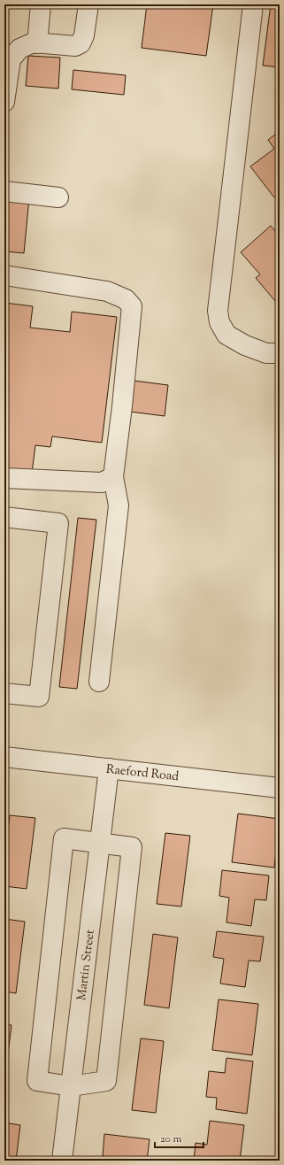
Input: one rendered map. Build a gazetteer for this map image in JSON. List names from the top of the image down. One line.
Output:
{"streets":{"street":["Raeford Road","Martin Street"]},"crossings":[["Raeford Road","Martin Street"]],"scale_bar":"20 m"}
